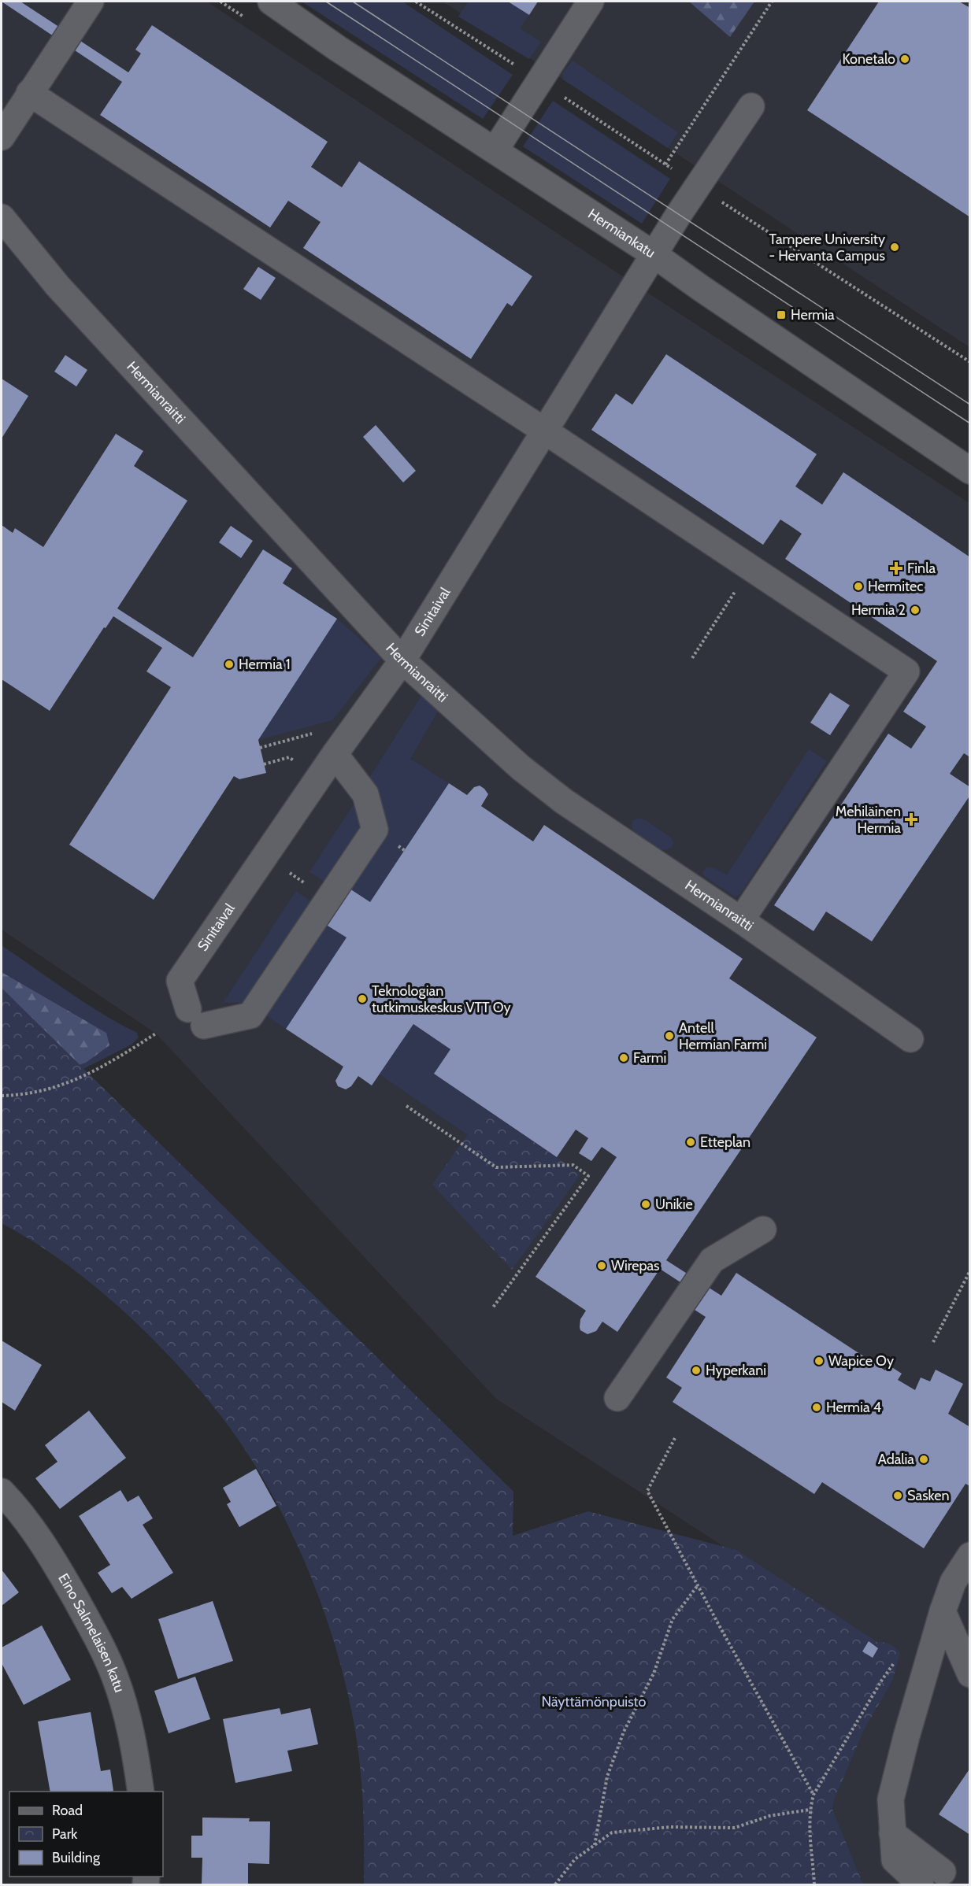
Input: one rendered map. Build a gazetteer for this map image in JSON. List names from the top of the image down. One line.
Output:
{"streets":{"street":["Hermiankatu","Hermianraitti","Sinitaival","Eino Salmelaisen katu"]},"crossings":[["Hermiankatu","Sinitaival"],["Hermianraitti","Sinitaival"]],"parks":["Näyttämönpuisto"],"places":{"other":["Konetalo","Tampere University - Hervanta Campus","Hermitec","Hermia 2","Hermia 1","Teknologian tutkimuskeskus VTT Oy","Antell Hermian Farmi","Farmi","Etteplan","Unikie","Wirepas","Wapice Oy","Hyperkani","Hermia 4","Adalia","Sasken"],"transit":["Hermia"],"health":["Finla","Mehiläinen Hermia"]},"legend":["Road","Park","Building"]}
